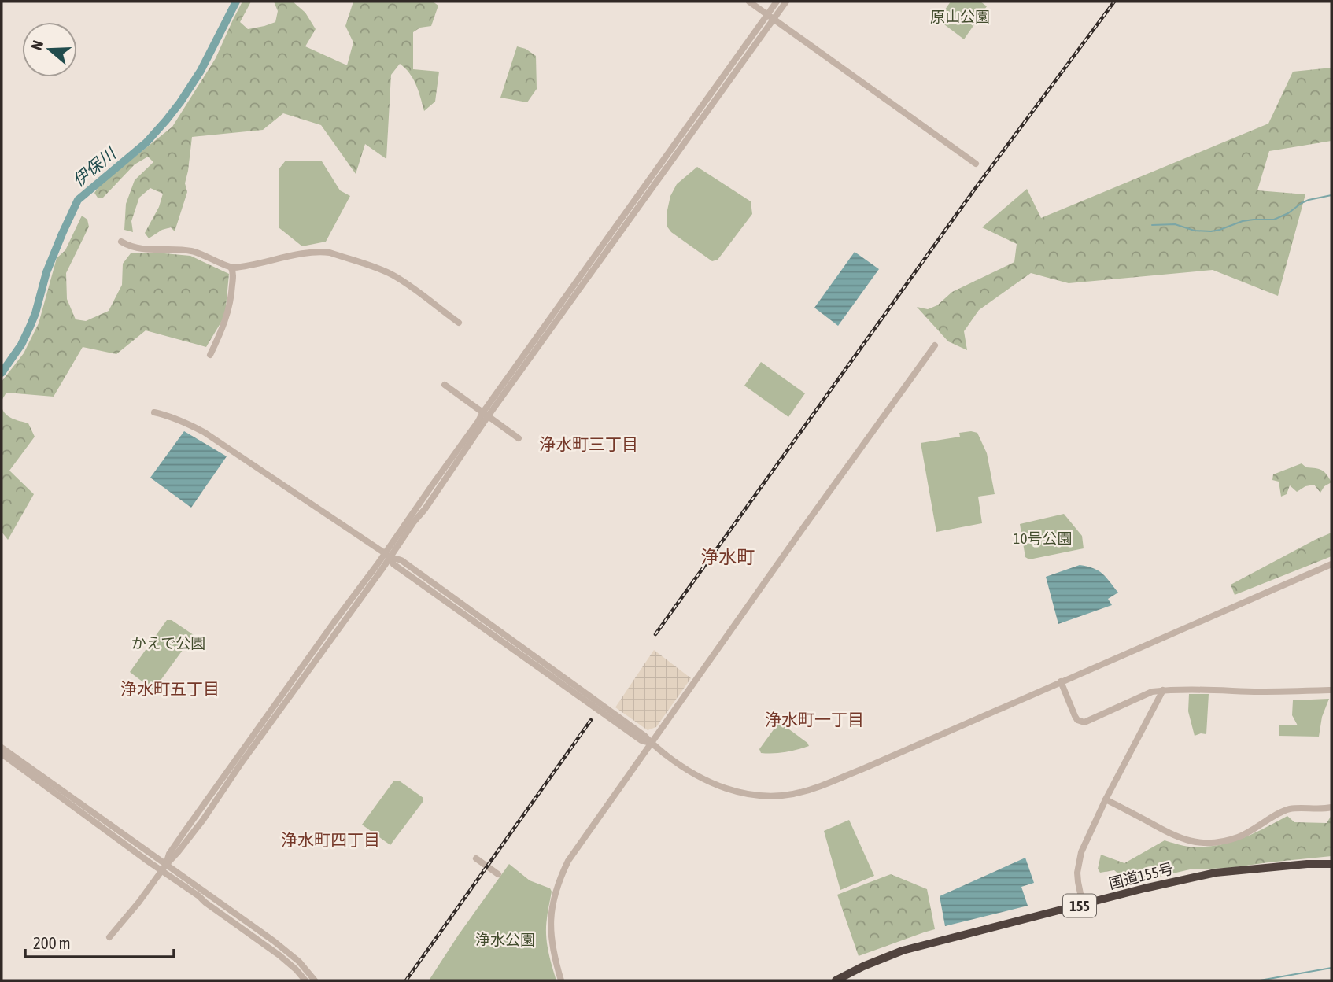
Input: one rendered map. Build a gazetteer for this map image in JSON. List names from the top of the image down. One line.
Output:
{"streets":{"highway":["国道155号","155"]},"districts":["浄水町三丁目","浄水町","浄水町五丁目","浄水町一丁目","浄水町四丁目"],"water":["伊保川"],"parks":["原山公園","10号公園","かえで公園","浄水公園"],"scale_bar":"200 m","north":"left"}
